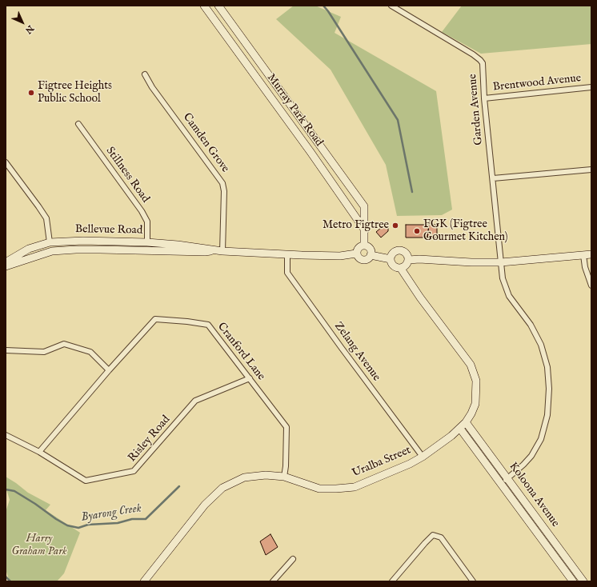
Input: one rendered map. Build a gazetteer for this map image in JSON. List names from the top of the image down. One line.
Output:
{"streets":{"street":["Brentwood Avenue","Garden Avenue","Murray Park Road","Camden Grove","Stillness Road","Bellevue Road","Cranford Lane","Zelang Avenue","Risley Road","Uralba Street","Koloona Avenue"]},"crossings":[["Brentwood Avenue","Garden Avenue"],["Garden Avenue","Koloona Avenue"],["Murray Park Road","Bellevue Road"],["Camden Grove","Bellevue Road"],["Stillness Road","Bellevue Road"],["Bellevue Road","Zelang Avenue"],["Cranford Lane","Risley Road"],["Cranford Lane","Uralba Street"],["Zelang Avenue","Uralba Street"],["Uralba Street","Koloona Avenue"]],"water":["Byarong Creek"],"parks":["Harry Graham Park"],"places":["Figtree Heights Public School","Metro Figtree","FGK (Figtree Gourmet Kitchen)"],"north":"bottom right"}
